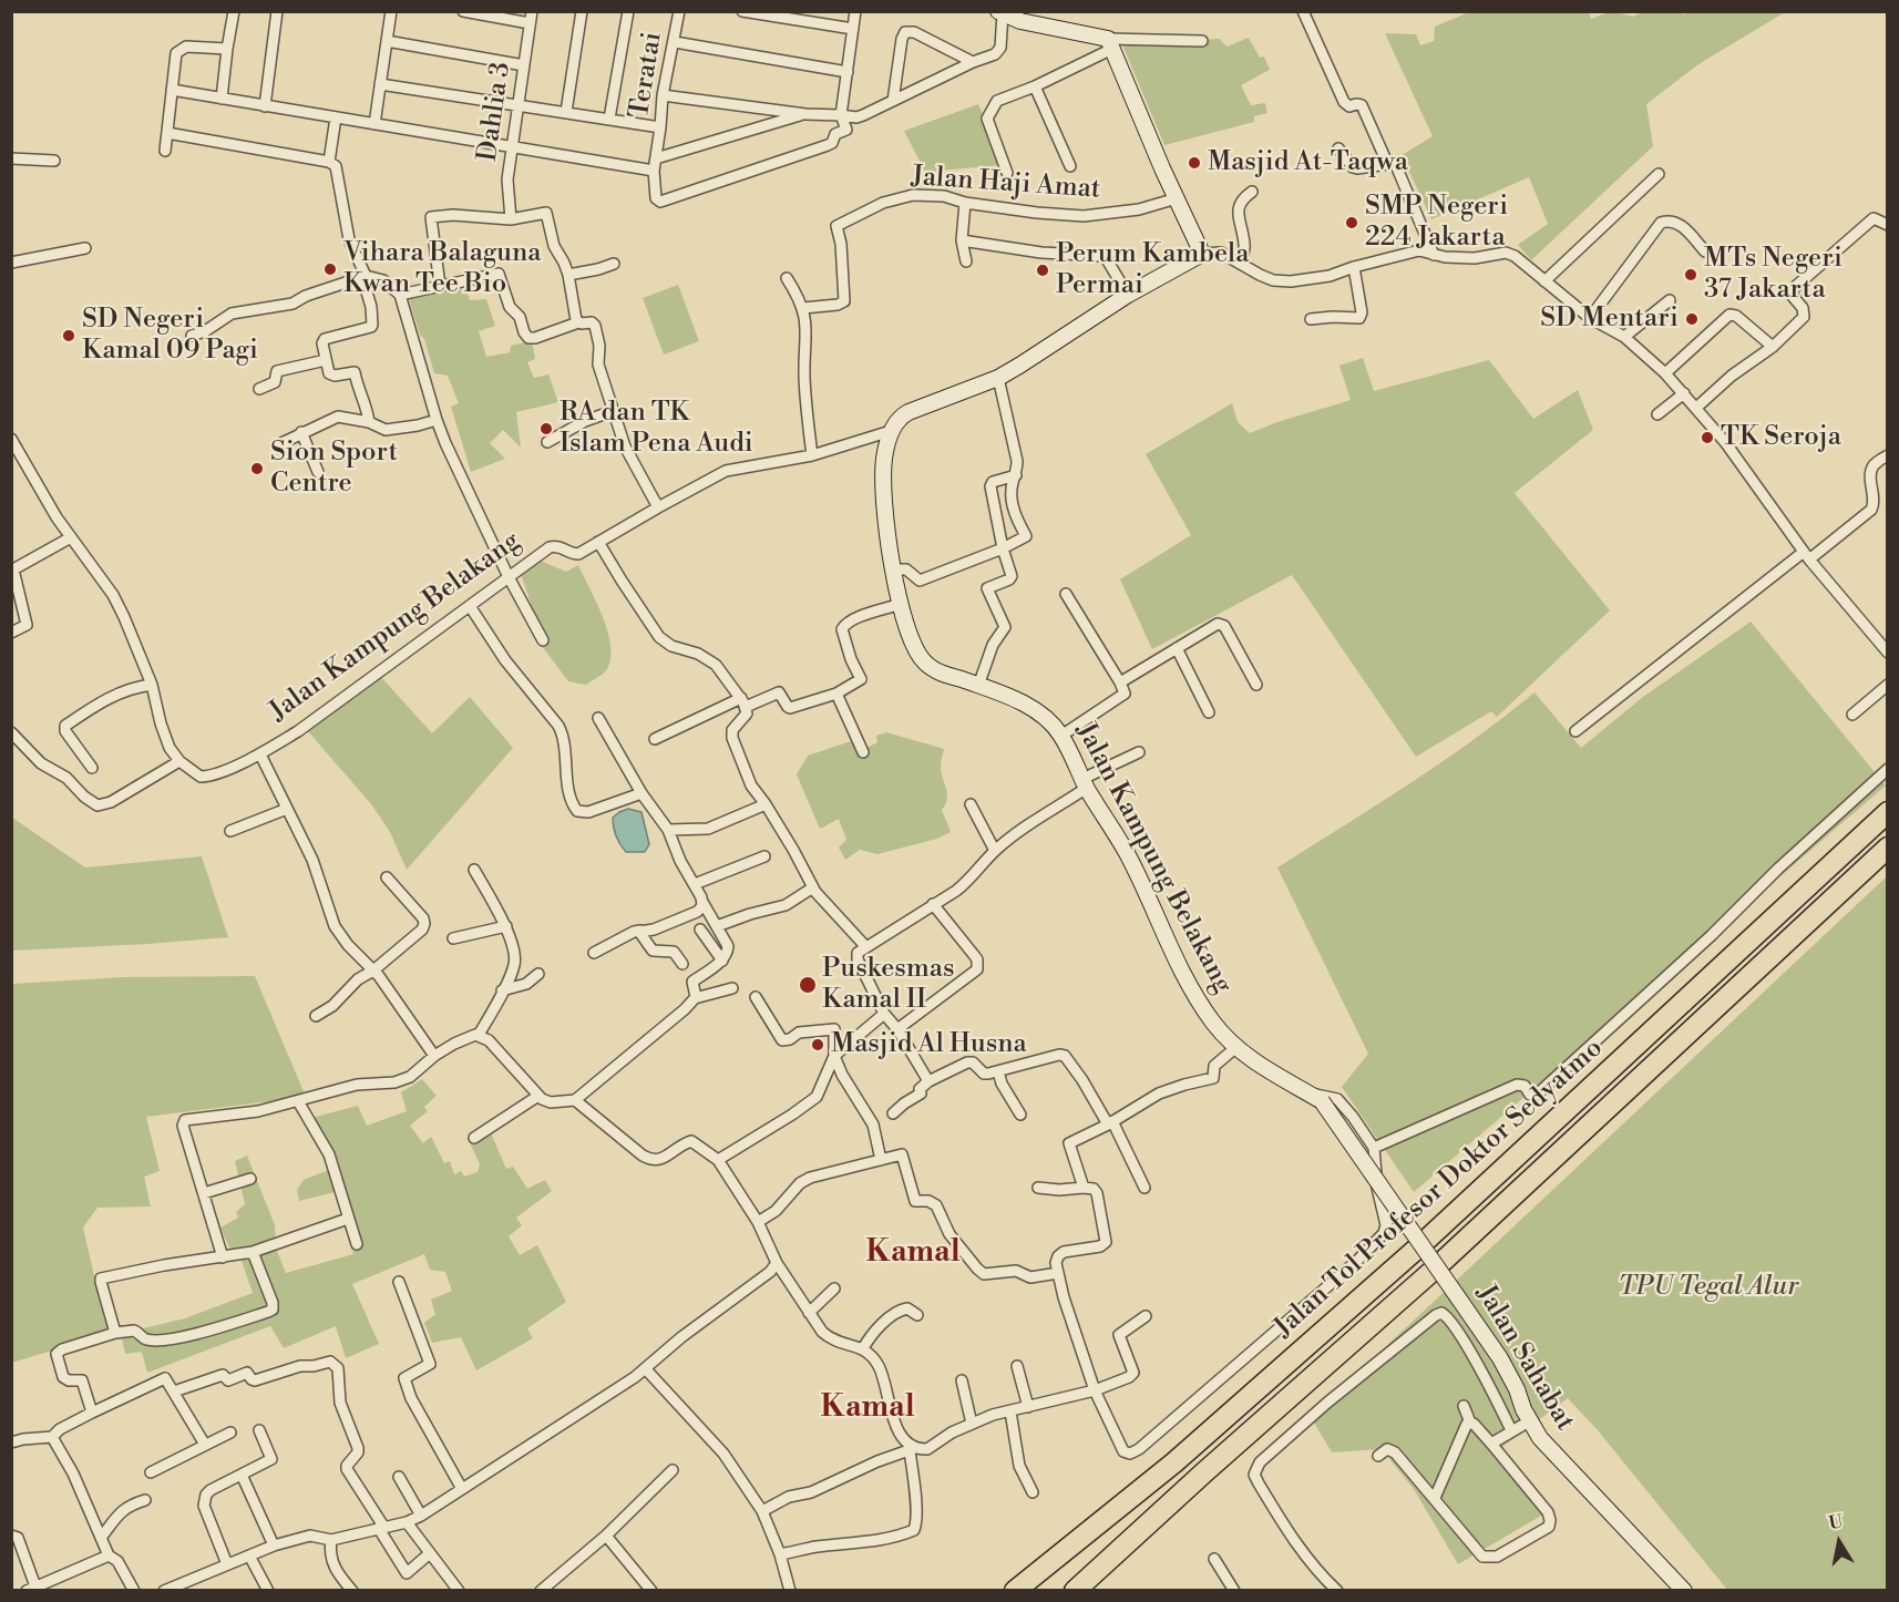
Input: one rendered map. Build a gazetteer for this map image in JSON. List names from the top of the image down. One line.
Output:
{"streets":{"highway":["Jalan Tol Profesor Doktor Sedyatmo"],"street":["Teratai","Dahlia 3","Jalan Haji Amat","Jalan Kampung Belakang","Jalan Sahabat"]},"crossings":[["Jalan Kampung Belakang","Jalan Sahabat"]],"districts":["Kamal","Kamal"],"parks":["TPU Tegal Alur"],"places":["Masjid At-Taqwa","SMP Negeri 224 Jakarta","Vihara Balaguna Kwan Tee Bio","Perum Kambela Permai","MTs Negeri 37 Jakarta","SD Mentari","SD Negeri Kamal 09 Pagi","RA dan TK Islam Pena Audi","TK Seroja","Sion Sport Centre","Puskesmas Kamal II","Masjid Al Husna"],"north":"top"}
